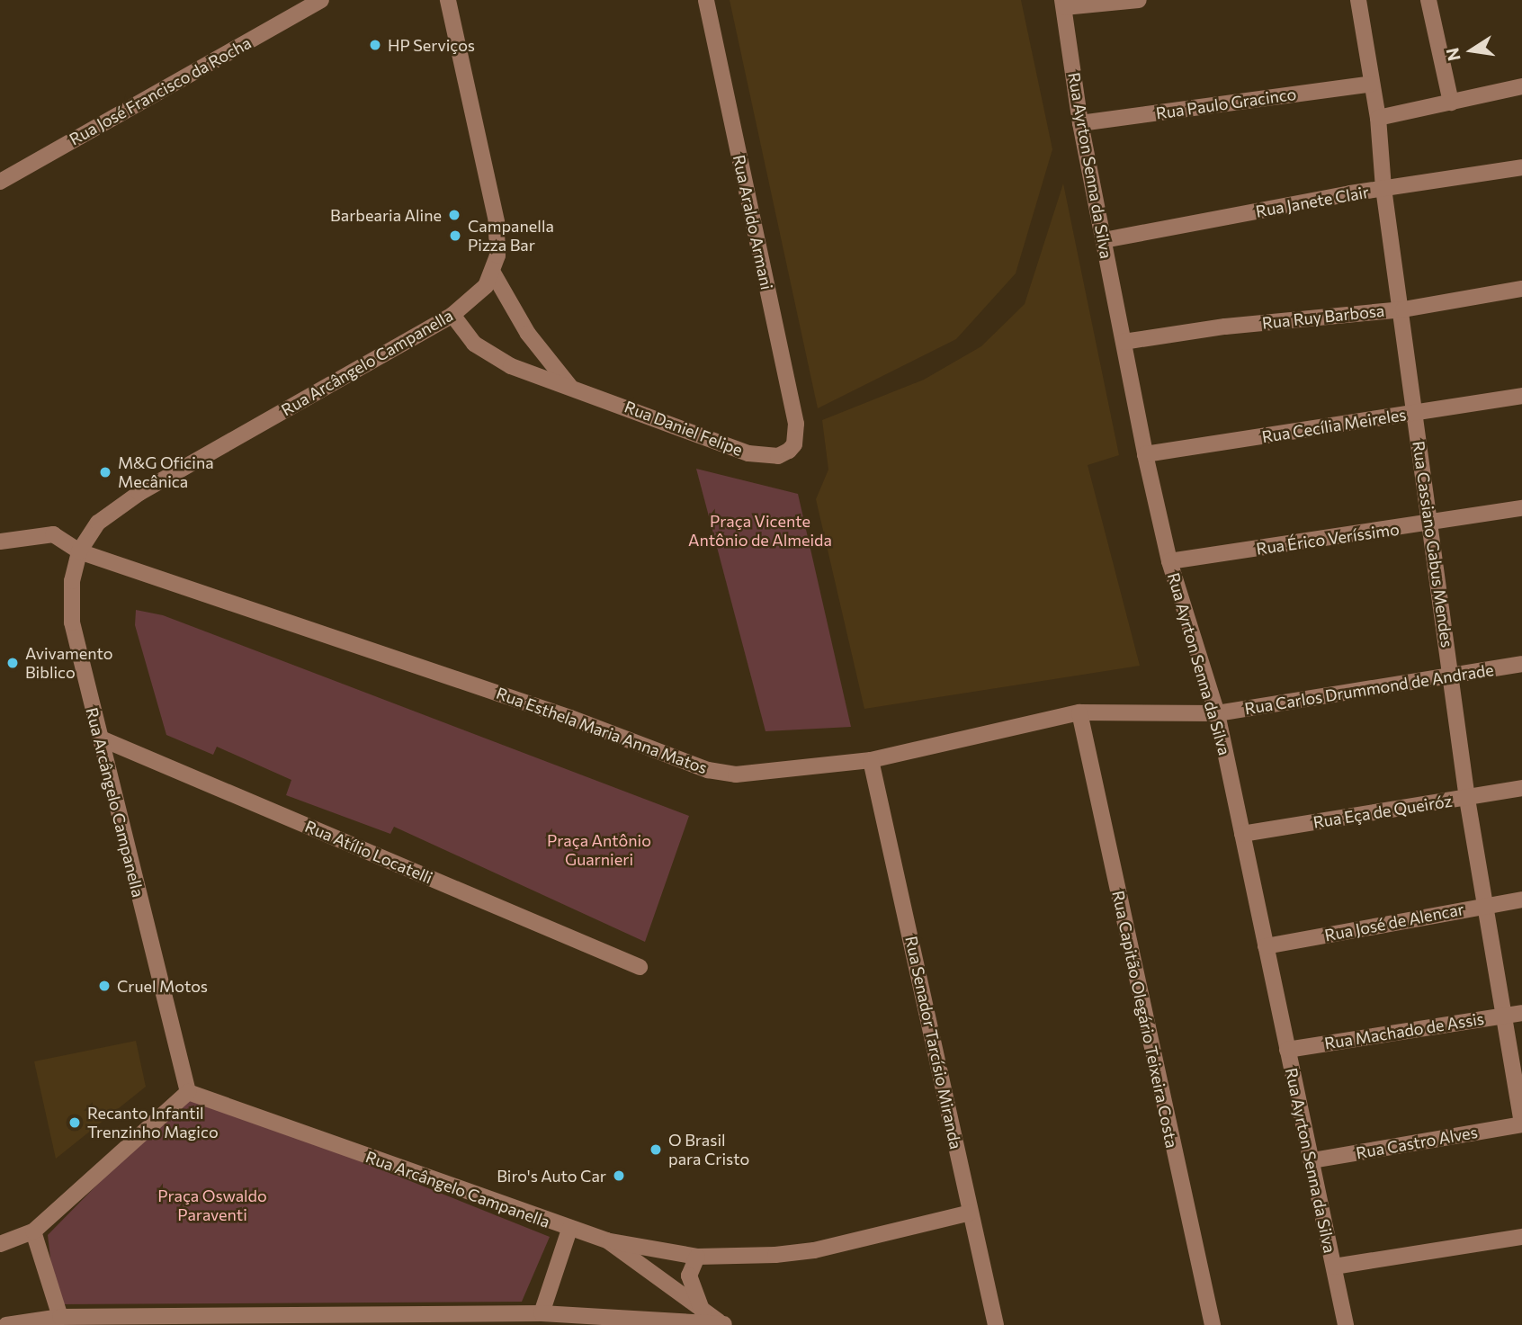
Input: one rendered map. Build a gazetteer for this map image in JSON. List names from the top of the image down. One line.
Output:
{"streets":{"street":["Rua José Francisco da Rocha","Rua Paulo Gracinco","Rua Ayrton Senna da Silva","Rua Janete Clair","Rua Araldo Armani","Rua Ruy Barbosa","Rua Arcângelo Campanella","Rua Cecília Meireles","Rua Daniel Felipe","Rua Érico Veríssimo","Rua Cassiano Gabus Mendes","Rua Carlos Drummond de Andrade","Rua Esthela Maria Anna Matos","Rua Eça de Queiróz","Rua Atílio Locatelli","Rua José de Alencar","Rua Capitão Olegário Teixeira Costa","Rua Machado de Assis","Rua Senador Tarcísio Miranda","Rua Castro Alves"]},"crossings":[["Rua Paulo Gracinco","Rua Ayrton Senna da Silva"],["Rua Paulo Gracinco","Rua Cassiano Gabus Mendes"],["Rua Ayrton Senna da Silva","Rua Janete Clair"],["Rua Ayrton Senna da Silva","Rua Ruy Barbosa"],["Rua Ayrton Senna da Silva","Rua Cecília Meireles"],["Rua Ayrton Senna da Silva","Rua Érico Veríssimo"],["Rua Ayrton Senna da Silva","Rua Carlos Drummond de Andrade"],["Rua Ayrton Senna da Silva","Rua Esthela Maria Anna Matos"],["Rua Ayrton Senna da Silva","Rua Eça de Queiróz"],["Rua Ayrton Senna da Silva","Rua José de Alencar"],["Rua Ayrton Senna da Silva","Rua Machado de Assis"],["Rua Ayrton Senna da Silva","Rua Castro Alves"],["Rua Janete Clair","Rua Cassiano Gabus Mendes"],["Rua Araldo Armani","Rua Daniel Felipe"],["Rua Ruy Barbosa","Rua Cassiano Gabus Mendes"],["Rua Arcângelo Campanella","Rua Daniel Felipe"],["Rua Arcângelo Campanella","Rua Esthela Maria Anna Matos"],["Rua Arcângelo Campanella","Rua Atílio Locatelli"],["Rua Cecília Meireles","Rua Cassiano Gabus Mendes"],["Rua Érico Veríssimo","Rua Cassiano Gabus Mendes"],["Rua Cassiano Gabus Mendes","Rua Carlos Drummond de Andrade"],["Rua Cassiano Gabus Mendes","Rua Eça de Queiróz"],["Rua Cassiano Gabus Mendes","Rua José de Alencar"],["Rua Cassiano Gabus Mendes","Rua Machado de Assis"],["Rua Cassiano Gabus Mendes","Rua Castro Alves"],["Rua Carlos Drummond de Andrade","Rua Esthela Maria Anna Matos"],["Rua Esthela Maria Anna Matos","Rua Capitão Olegário Teixeira Costa"],["Rua Esthela Maria Anna Matos","Rua Senador Tarcísio Miranda"]],"parks":["Praça Vicente Antônio de Almeida","Praça Antônio Guarnieri","Praça Oswaldo Paraventi"],"places":["HP Serviços","Barbearia Aline","Campanella Pizza Bar","M&G Oficina Mecânica","Avivamento Biblico","Cruel Motos","Recanto Infantil Trenzinho Magico","O Brasil para Cristo","Biro's Auto Car"],"north":"left"}
